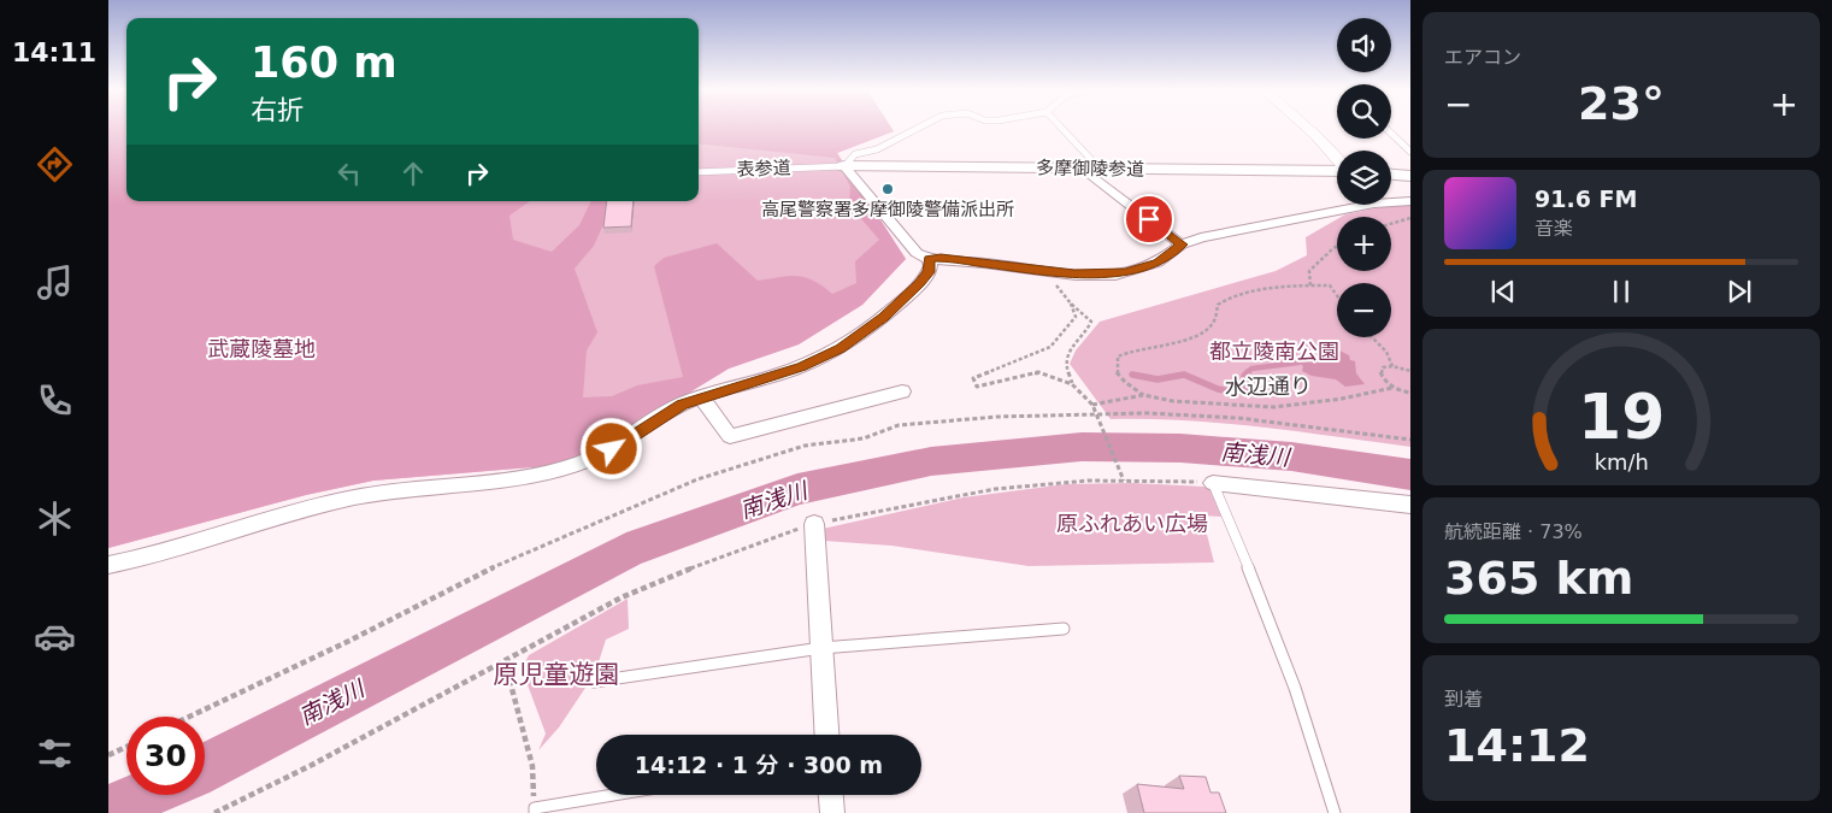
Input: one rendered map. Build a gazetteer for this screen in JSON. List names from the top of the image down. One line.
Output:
{"streets":{"main road":["多摩御陵参道"],"lane":["表参道"],"path":["水辺通り"]},"crossings":[["表参道","多摩御陵参道"]],"water":["南浅川"],"parks":["武蔵陵墓地","都立陵南公園","原ふれあい広場","原児童遊園"],"places":["高尾警察署多摩御陵警備派出所"],"page":{"tabs":"14:11","tile":["エアコン",["航続距離 · 73%","365 km"],["到着","14:12"]],"map_buttons":["+","−"],"turn":["160 m","右折"],"heat":["−","23°","+"],"song":["91.6 FM","音楽"],"limit":"30","trip":"14:12 · 1 分 · 300 m","gauge":["19","km/h"]}}
